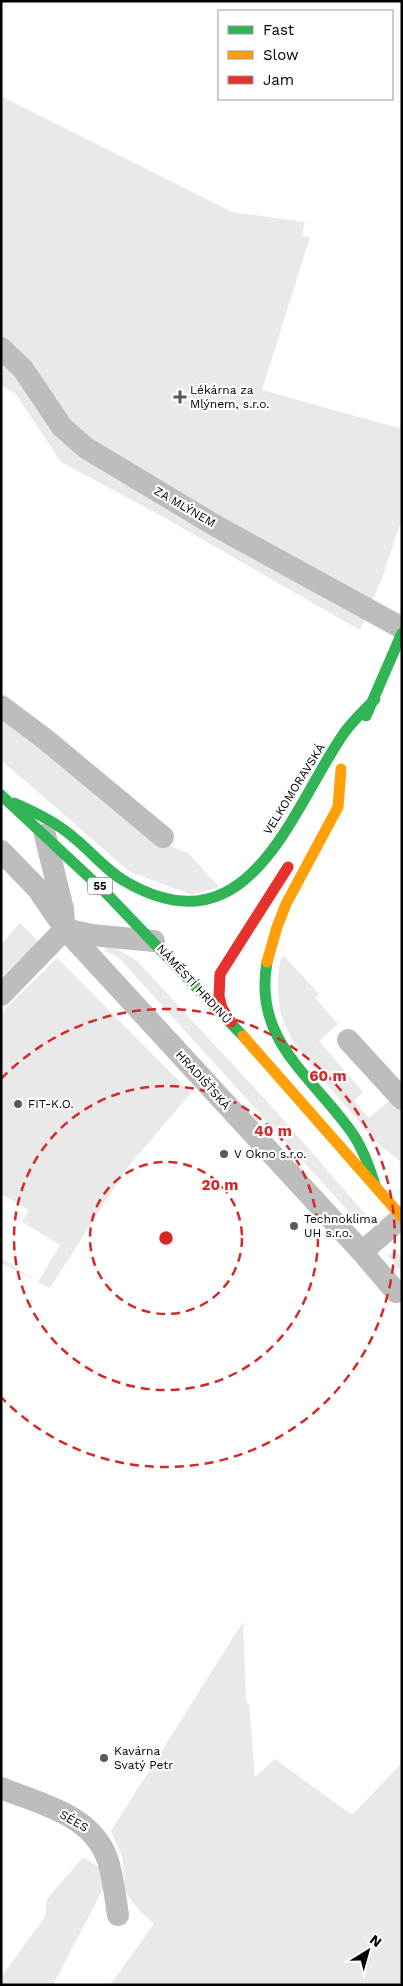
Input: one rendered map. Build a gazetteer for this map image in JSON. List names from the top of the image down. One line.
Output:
{"streets":{"street":["ZA MLÝNEM","VELKOMORAVSKÁ","55","NÁMĚSTÍ HRDINŮ","HRADIŠŤSKÁ","SÉES"]},"crossings":[["VELKOMORAVSKÁ","NÁMĚSTÍ HRDINŮ"],["55","NÁMĚSTÍ HRDINŮ"],["NÁMĚSTÍ HRDINŮ","HRADIŠŤSKÁ"]],"places":{"health":["Lékárna za Mlýnem, s.r.o."],"other":["FIT-K.O.","V Okno s.r.o.","Technoklima UH s.r.o.","Kavárna Svatý Petr"]},"legend":["Fast","Slow","Jam"],"north":"top right","rings":["60 m","40 m","20 m"]}
